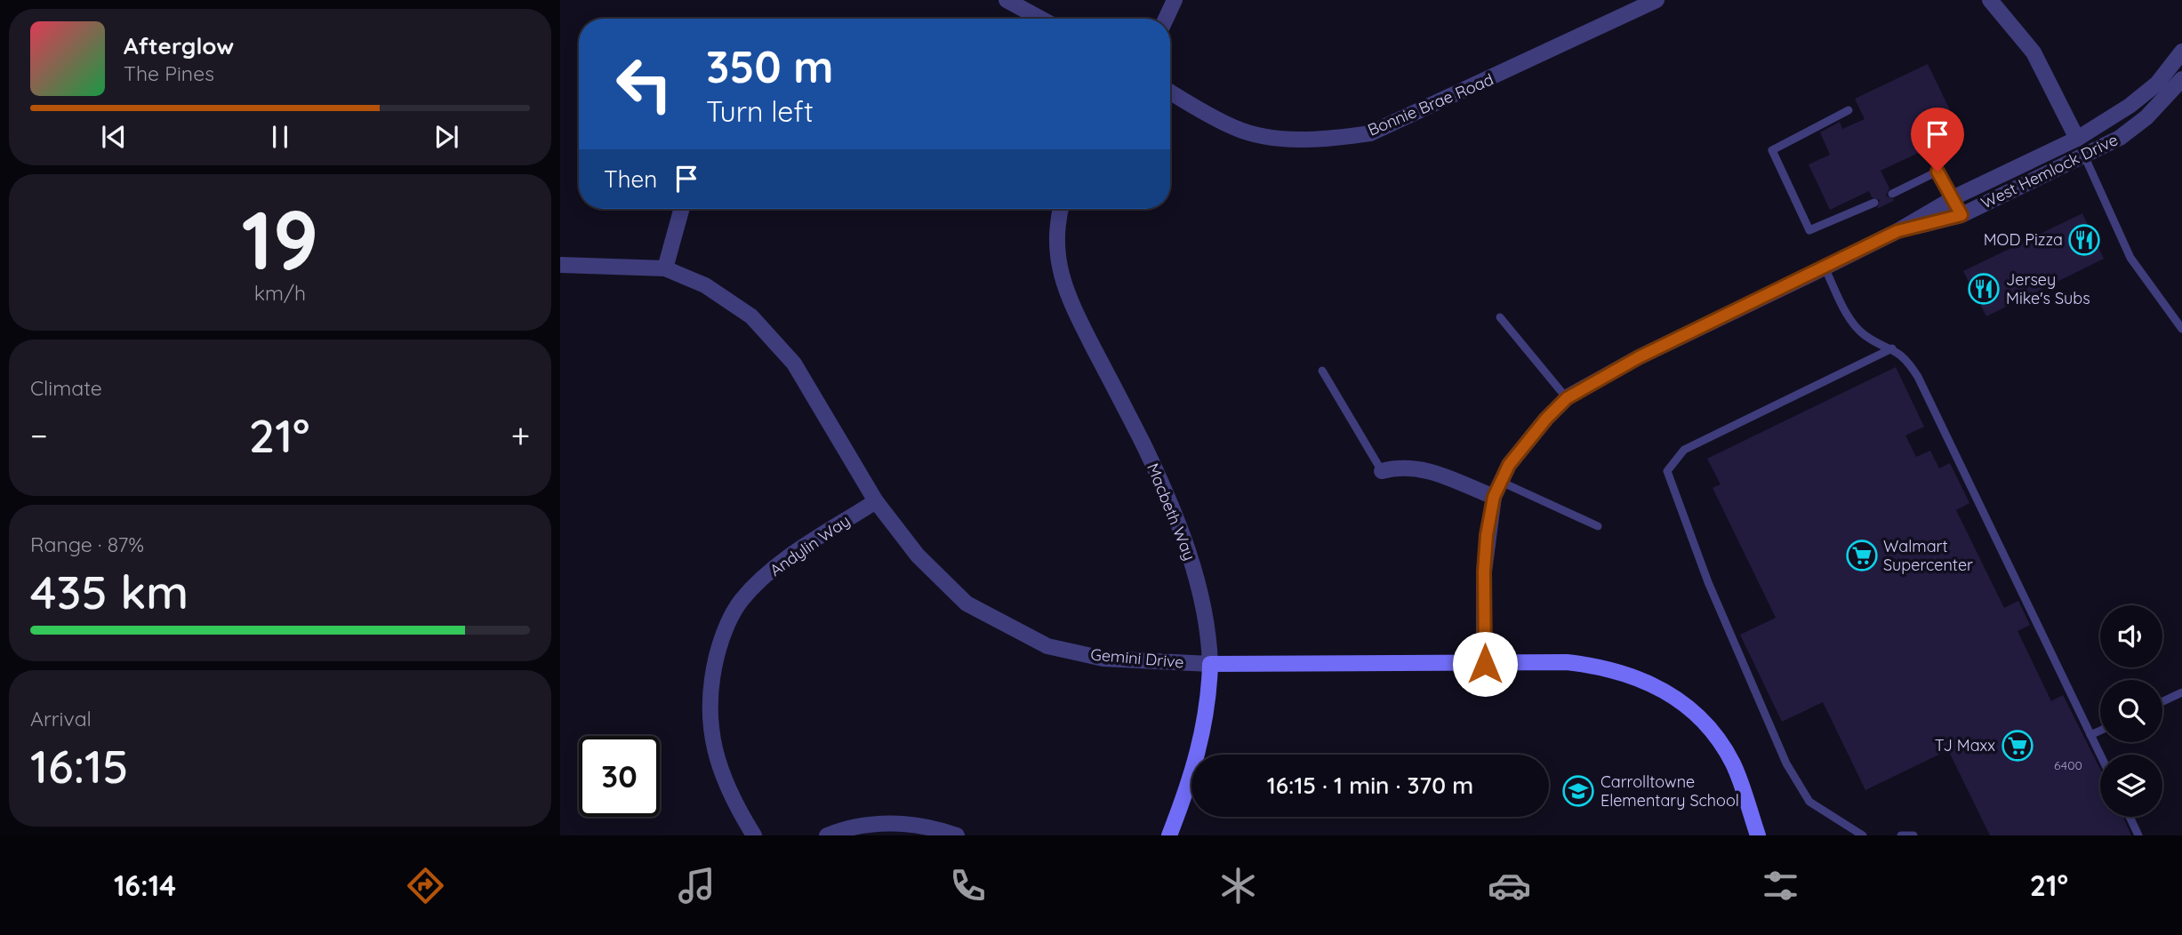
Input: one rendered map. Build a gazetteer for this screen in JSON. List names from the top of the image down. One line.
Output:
{"streets":{"street":["Bonnie Brae Road","West Hemlock Drive","Macbeth Way","Andylin Way","Gemini Drive"]},"crossings":[["West Hemlock Drive","Gemini Drive"],["Macbeth Way","Gemini Drive"],["Andylin Way","Gemini Drive"]],"places":{"restaurant":["MOD Pizza","Jersey Mike's Subs"],"supermarket":["Walmart Supercenter","TJ Maxx"],"school or university":["Carrolltowne Elementary School"]},"house_numbers":["6400"],"page":{"turn":["350 m","Turn left"],"song":["Afterglow","The Pines"],"then":"Then","tile":[["19","km/h"],"Climate",["Range · 87%","435 km"],["Arrival","16:15"]],"heat":["−","21°","+"],"limit":"30","trip":"16:15 · 1 min · 370 m","tabs":["16:14","21°"]}}
